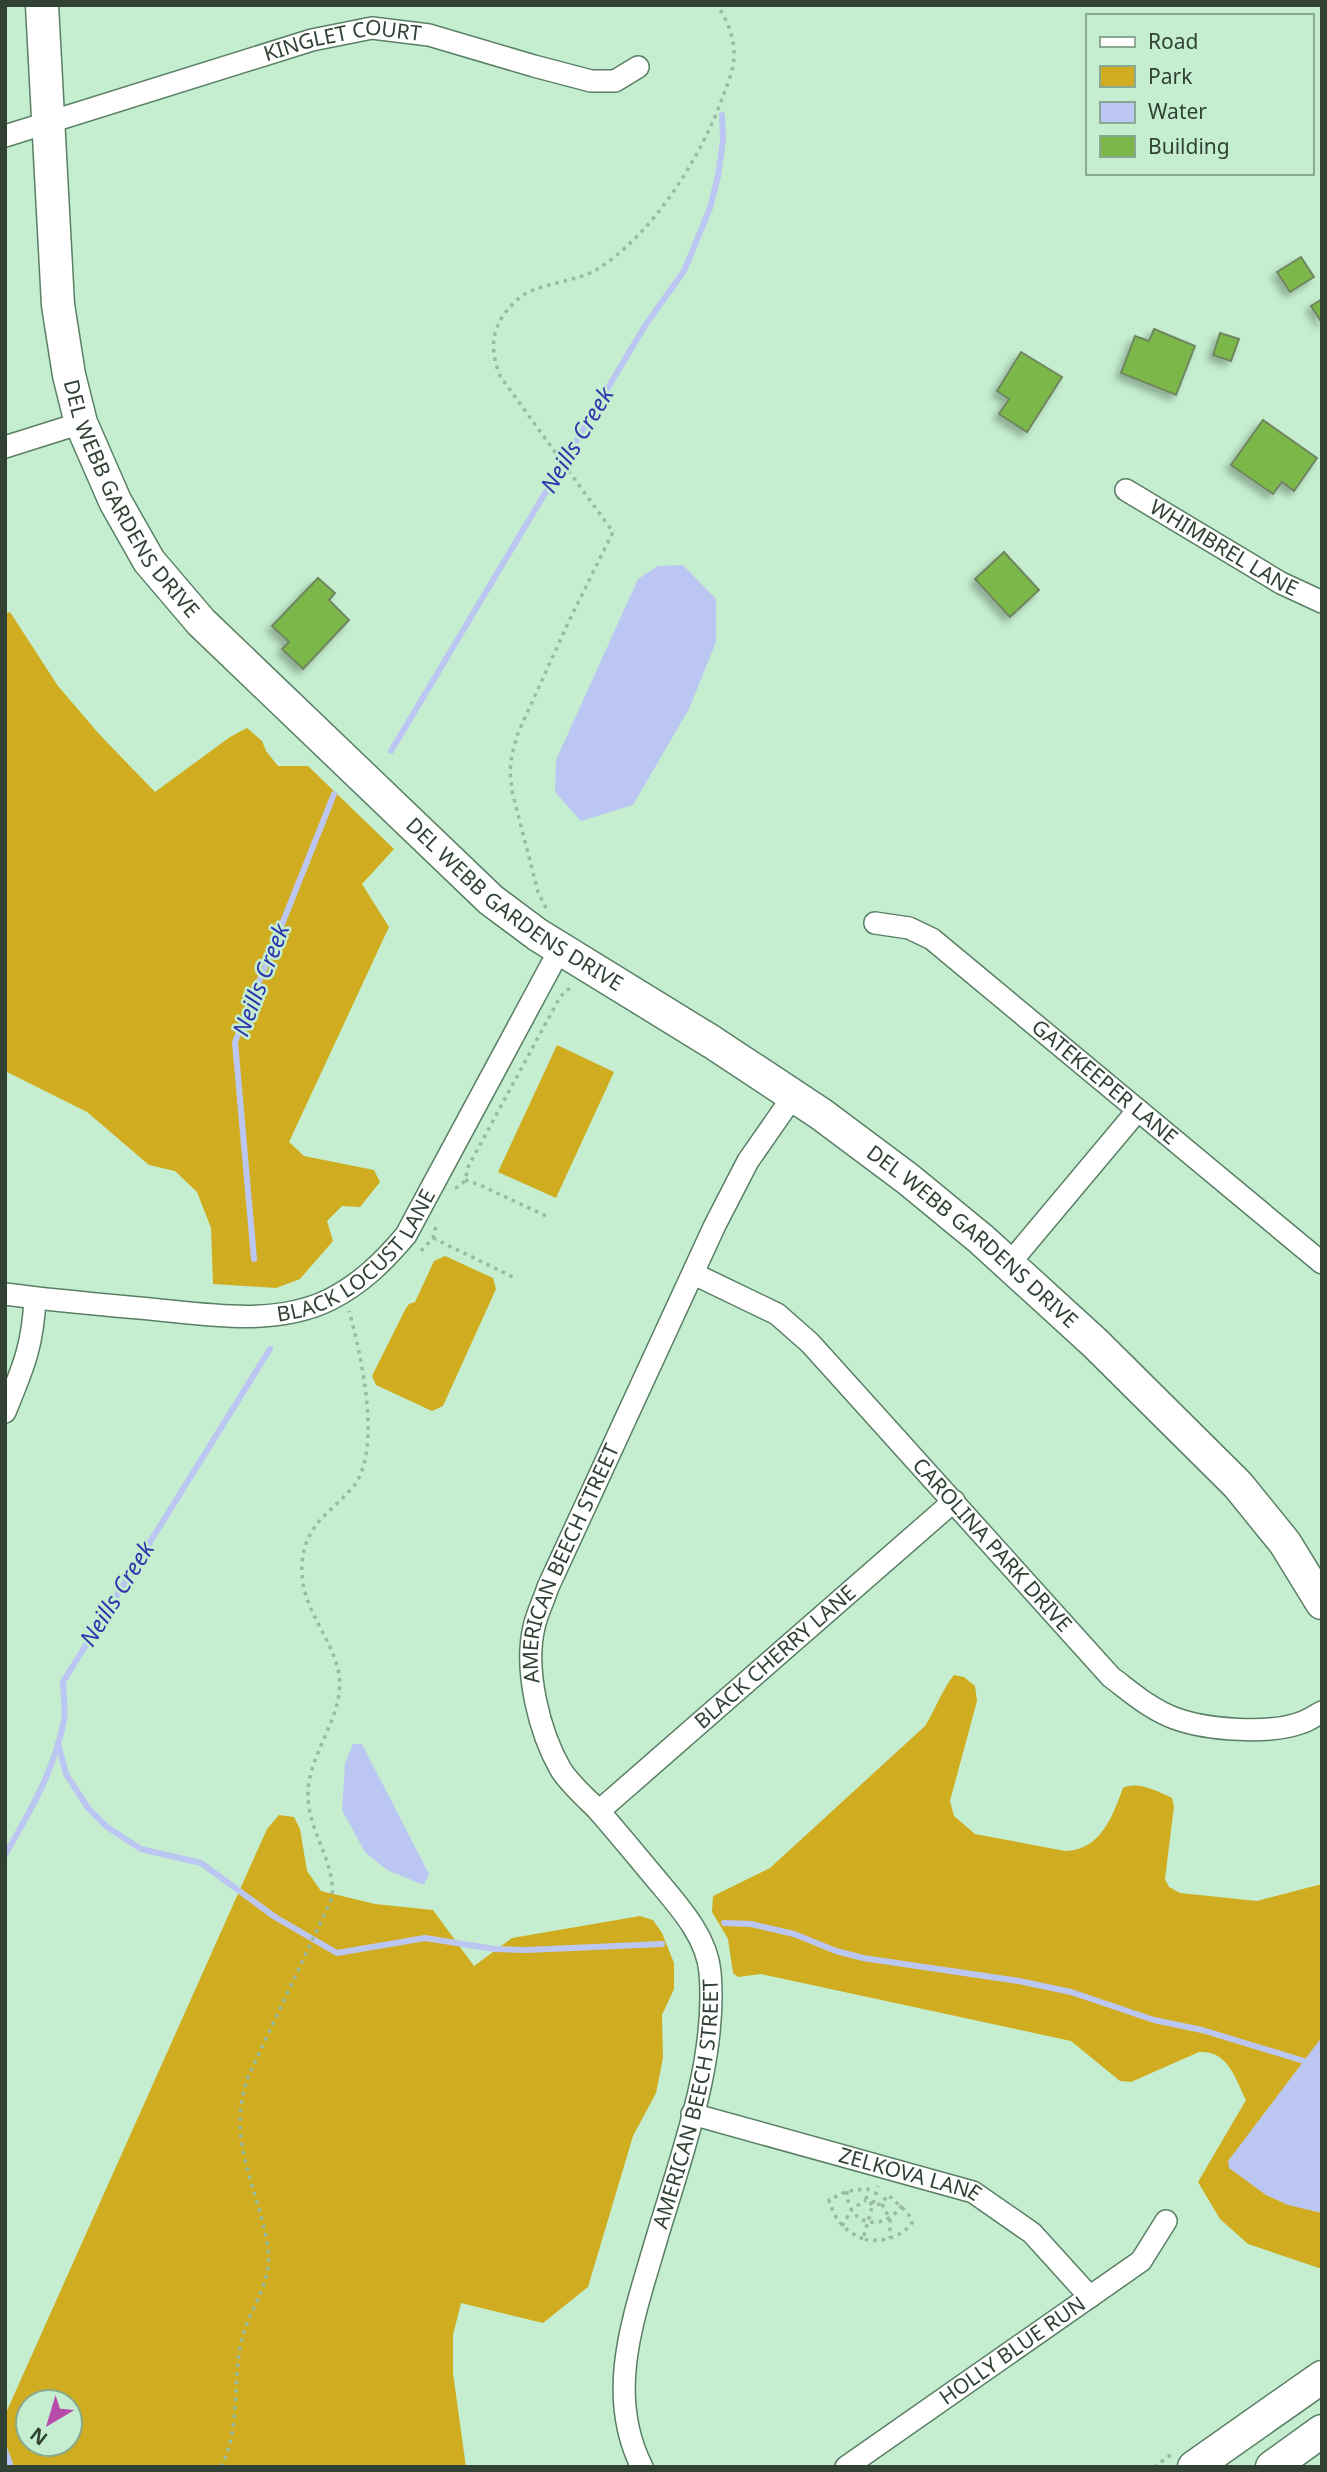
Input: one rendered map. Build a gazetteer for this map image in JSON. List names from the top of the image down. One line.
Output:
{"streets":{"street":["KINGLET COURT","DEL WEBB GARDENS DRIVE","WHIMBREL LANE","GATEKEEPER LANE","BLACK LOCUST LANE","CAROLINA PARK DRIVE","AMERICAN BEECH STREET","BLACK CHERRY LANE","ZELKOVA LANE","HOLLY BLUE RUN"]},"crossings":[["KINGLET COURT","DEL WEBB GARDENS DRIVE"],["DEL WEBB GARDENS DRIVE","BLACK LOCUST LANE"],["DEL WEBB GARDENS DRIVE","AMERICAN BEECH STREET"],["CAROLINA PARK DRIVE","AMERICAN BEECH STREET"],["CAROLINA PARK DRIVE","BLACK CHERRY LANE"],["AMERICAN BEECH STREET","BLACK CHERRY LANE"],["AMERICAN BEECH STREET","ZELKOVA LANE"],["ZELKOVA LANE","HOLLY BLUE RUN"]],"water":["Neills Creek"],"legend":["Road","Park","Water","Building"],"north":"bottom left"}
